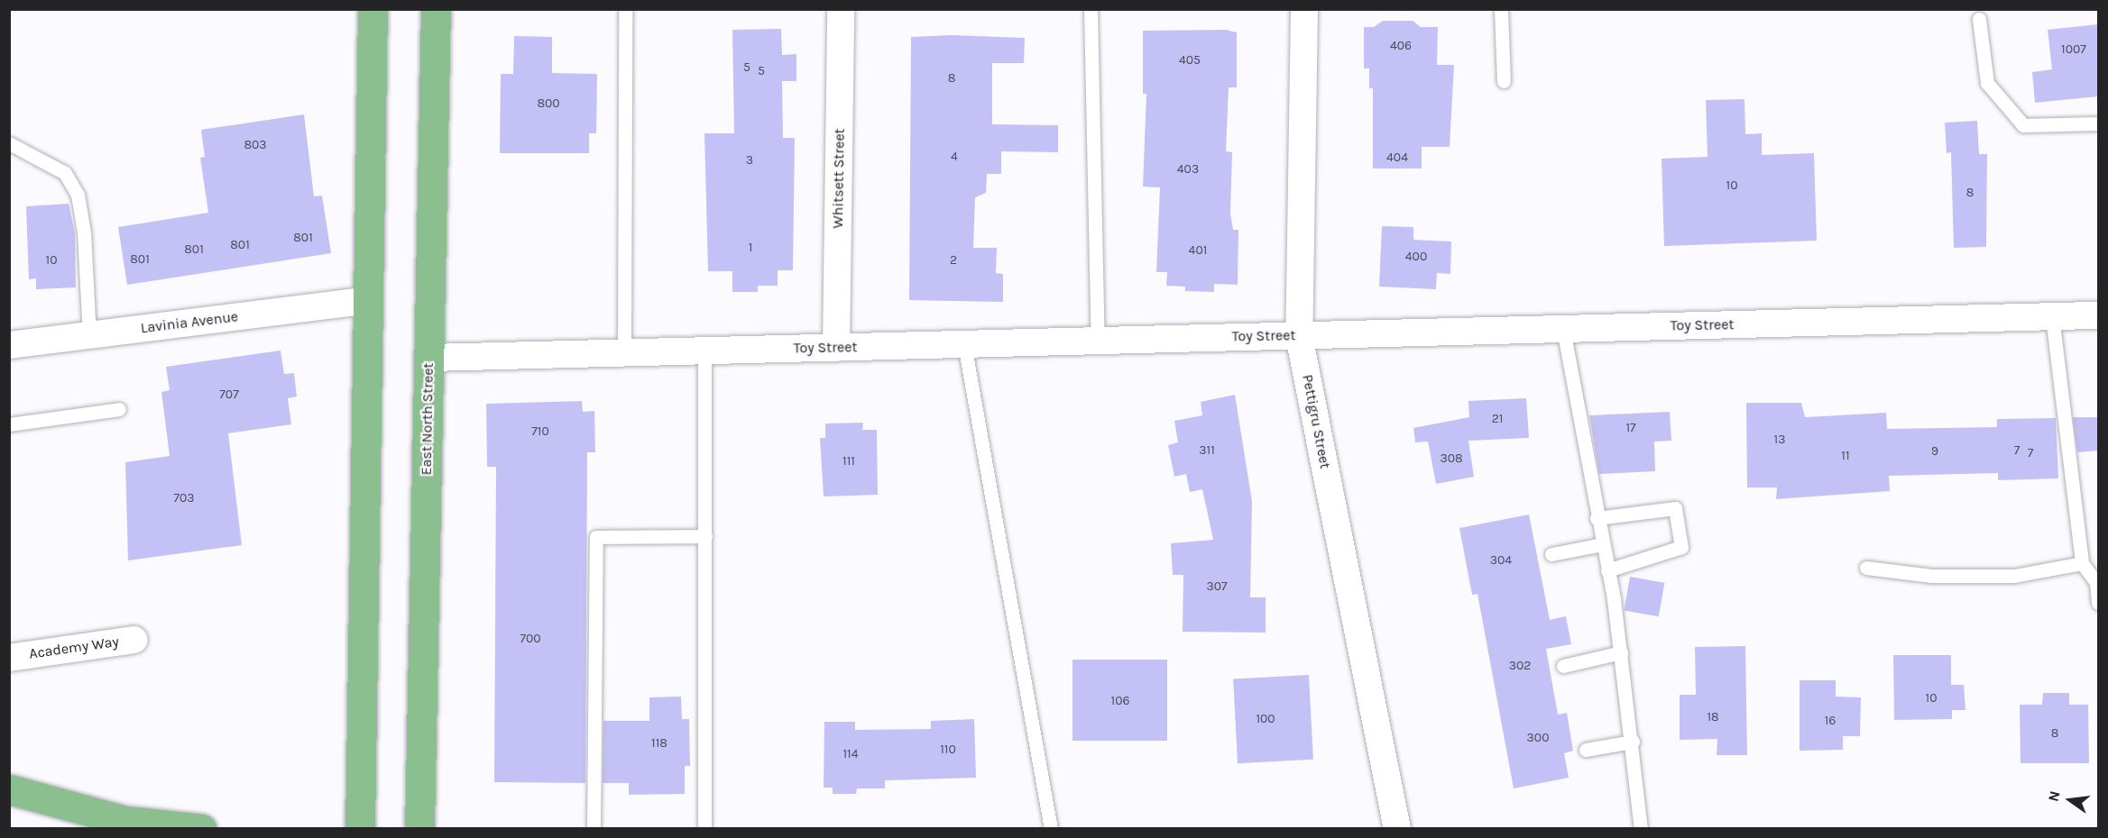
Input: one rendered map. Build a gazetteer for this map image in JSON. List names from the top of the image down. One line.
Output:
{"streets":{"highway":["East North Street"],"street":["Whitsett Street","Lavinia Avenue","Toy Street","Pettigru Street","Academy Way"]},"crossings":[["Whitsett Street","Toy Street"],["Toy Street","East North Street"],["Toy Street","Pettigru Street"]],"house_numbers":["406","1007","405","5","5","8","800","803","4","404","3","403","10","8","801","801","1","801","401","400","801","10","2","707","21","17","710","13","311","7","9","7","11","308","111","703","304","307","700","302","10","106","18","100","16","8","300","118","110","114"],"north":"left"}
